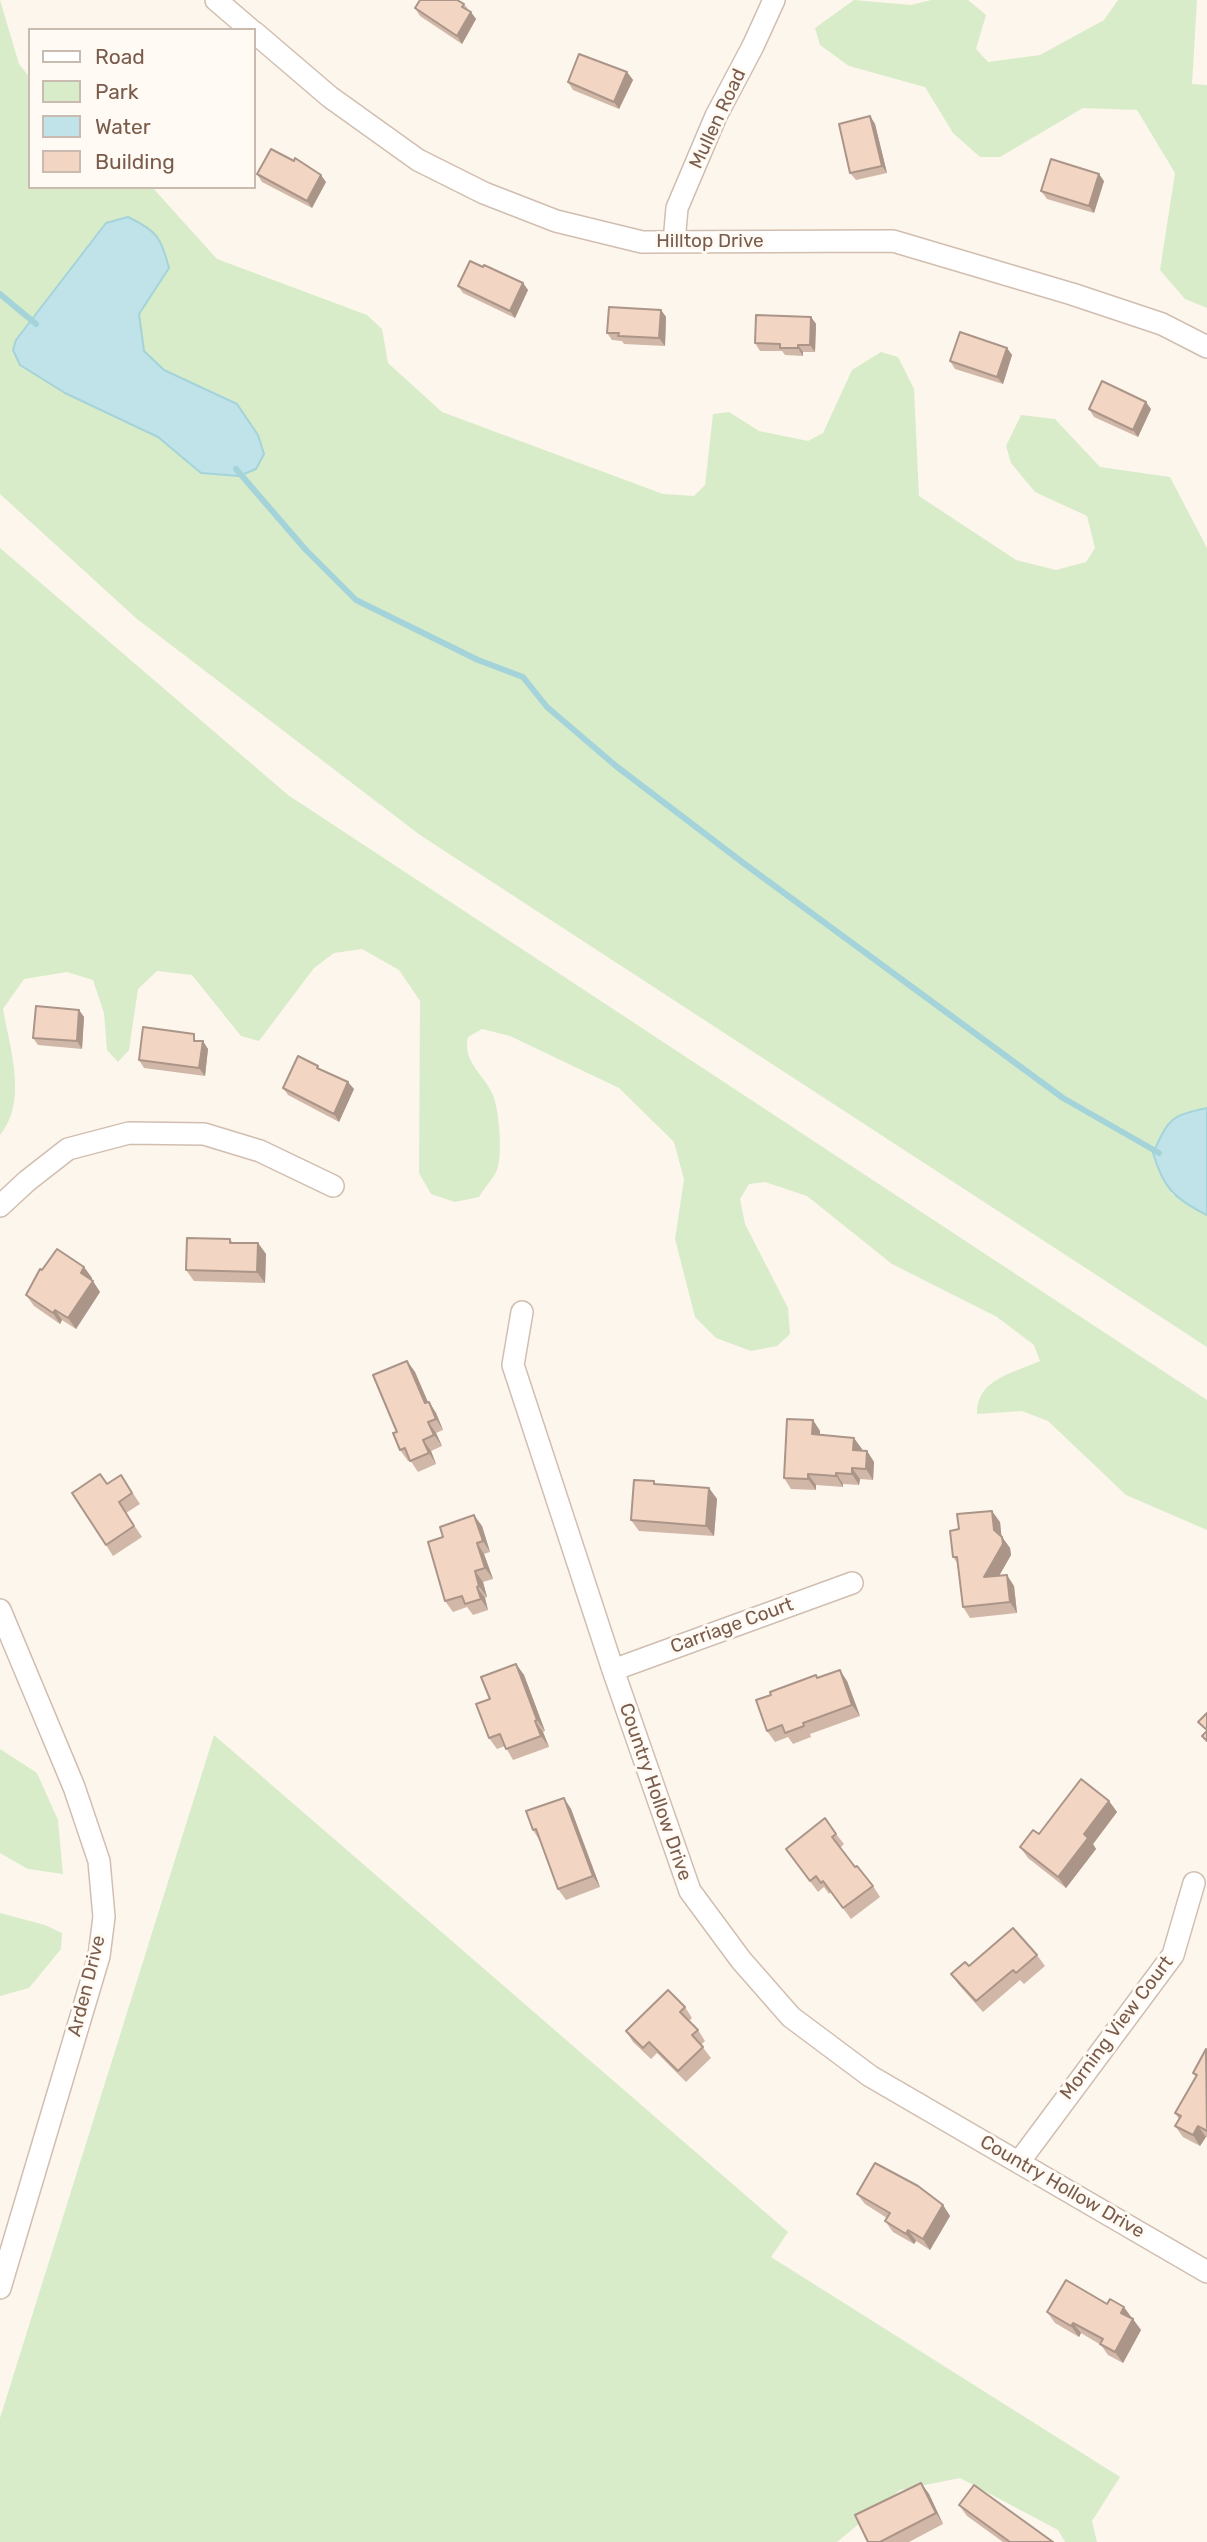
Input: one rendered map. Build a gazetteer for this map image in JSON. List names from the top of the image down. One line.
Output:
{"streets":{"street":["Mullen Road","Hilltop Drive","Carriage Court","Country Hollow Drive","Arden Drive","Morning View Court"]},"crossings":[["Mullen Road","Hilltop Drive"],["Carriage Court","Country Hollow Drive"],["Country Hollow Drive","Morning View Court"]],"legend":["Road","Park","Water","Building"]}
